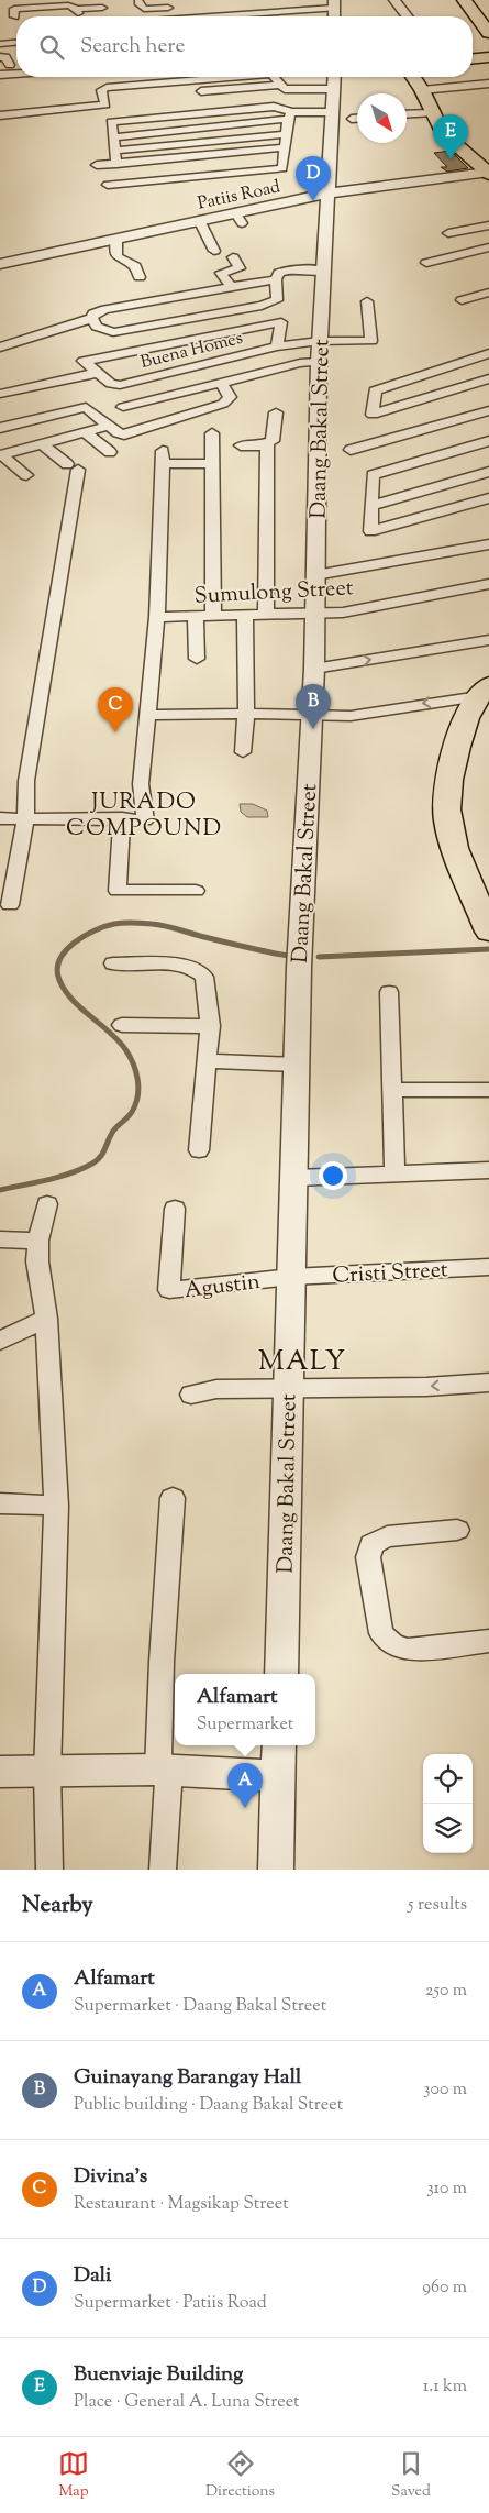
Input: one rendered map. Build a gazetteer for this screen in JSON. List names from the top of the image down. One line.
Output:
{"streets":{"street":["Patiis Road","Buena Homes","Daang Bakal Street","Sumulong Street","Cristi Street","Agustin"]},"crossings":[["Patiis Road","Daang Bakal Street"],["Buena Homes","Daang Bakal Street"],["Daang Bakal Street","Sumulong Street"],["Daang Bakal Street","Cristi Street"],["Daang Bakal Street","Agustin"],["Cristi Street","Agustin"]],"districts":["JURADO COMPOUND","MALY"],"north":"bottom right","page":{"search":"Search here","pins":["E","D","B","C","A"],"popup":["Alfamart","Supermarket"],"heading":["Nearby","5 results"],"list":[{"mark":"A","name":"Alfamart","note":"Supermarket · Daang Bakal Street","value":"250 m"},{"mark":"B","name":"Guinayang Barangay Hall","note":"Public building · Daang Bakal Street","value":"300 m"},{"mark":"C","name":"Divina's","note":"Restaurant · Magsikap Street","value":"310 m"},{"mark":"D","name":"Dali","note":"Supermarket · Patiis Road","value":"960 m"},{"mark":"E","name":"Buenviaje Building","note":"Place · General A. Luna Street","value":"1.1 km"}],"nav":["Map","Directions","Saved"]}}
